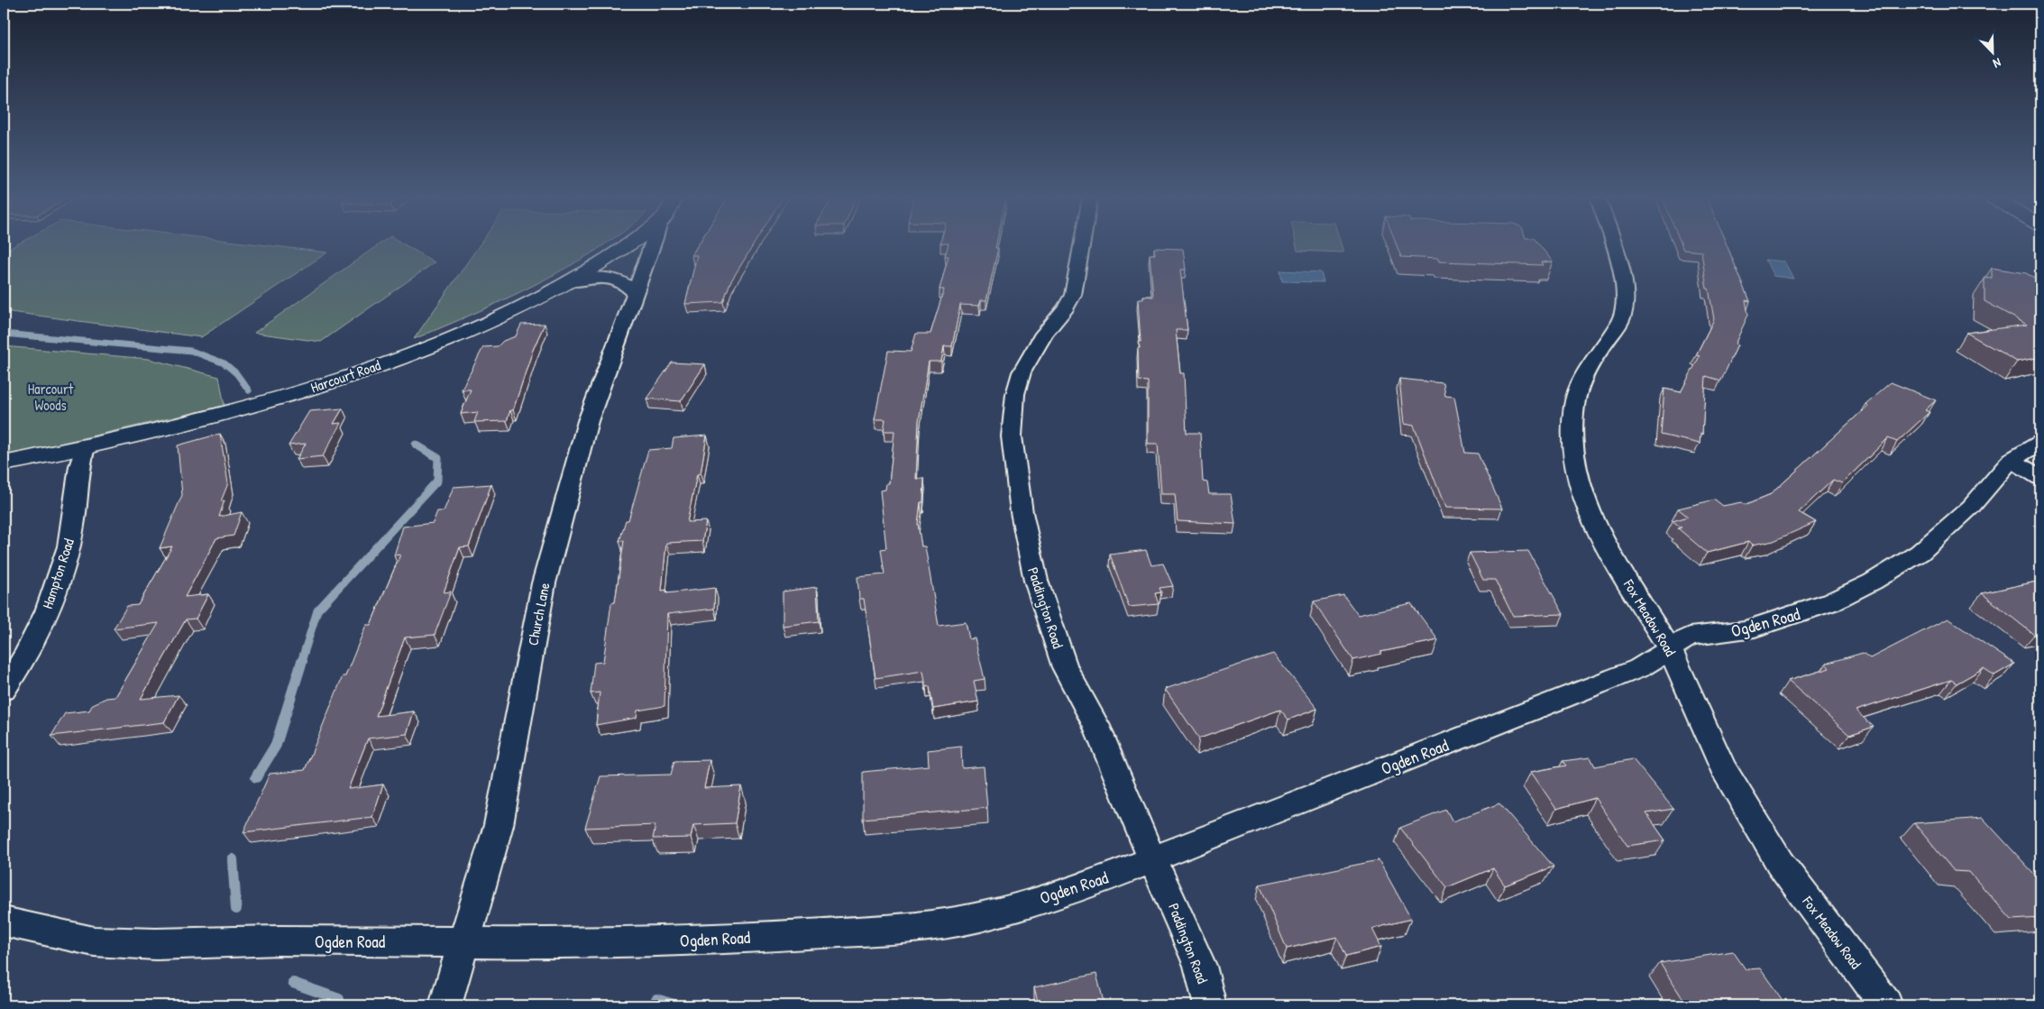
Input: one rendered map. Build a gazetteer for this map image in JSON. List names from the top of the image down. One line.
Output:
{"streets":{"main road":["Harcourt Road"],"street":["Hampton Road","Paddington Road","Church Lane","Fox Meadow Road","Ogden Road"]},"crossings":[["Harcourt Road","Hampton Road"],["Paddington Road","Ogden Road"],["Church Lane","Ogden Road"],["Fox Meadow Road","Ogden Road"]],"parks":["Harcourt Woods"],"north":"bottom right"}
